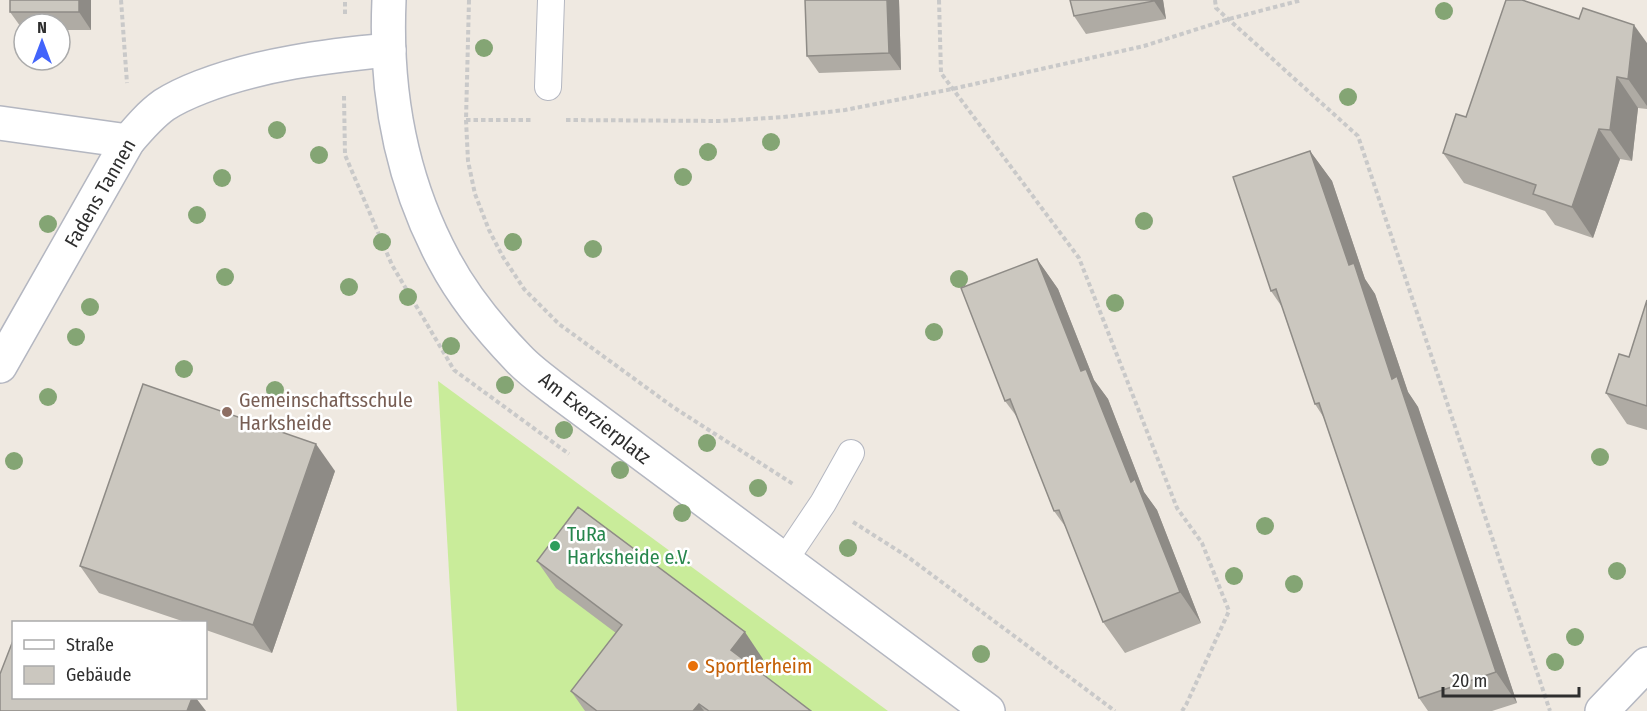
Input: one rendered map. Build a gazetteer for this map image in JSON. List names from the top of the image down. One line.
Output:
{"streets":{"street":["Fadens Tannen","Am Exerzierplatz"]},"crossings":[["Fadens Tannen","Am Exerzierplatz"]],"places":["Gemeinschaftsschule Harksheide","TuRa Harksheide e.V.","Sportlerheim"],"legend":["Straße","Gebäude"],"scale_bar":"20 m","north":"top"}
